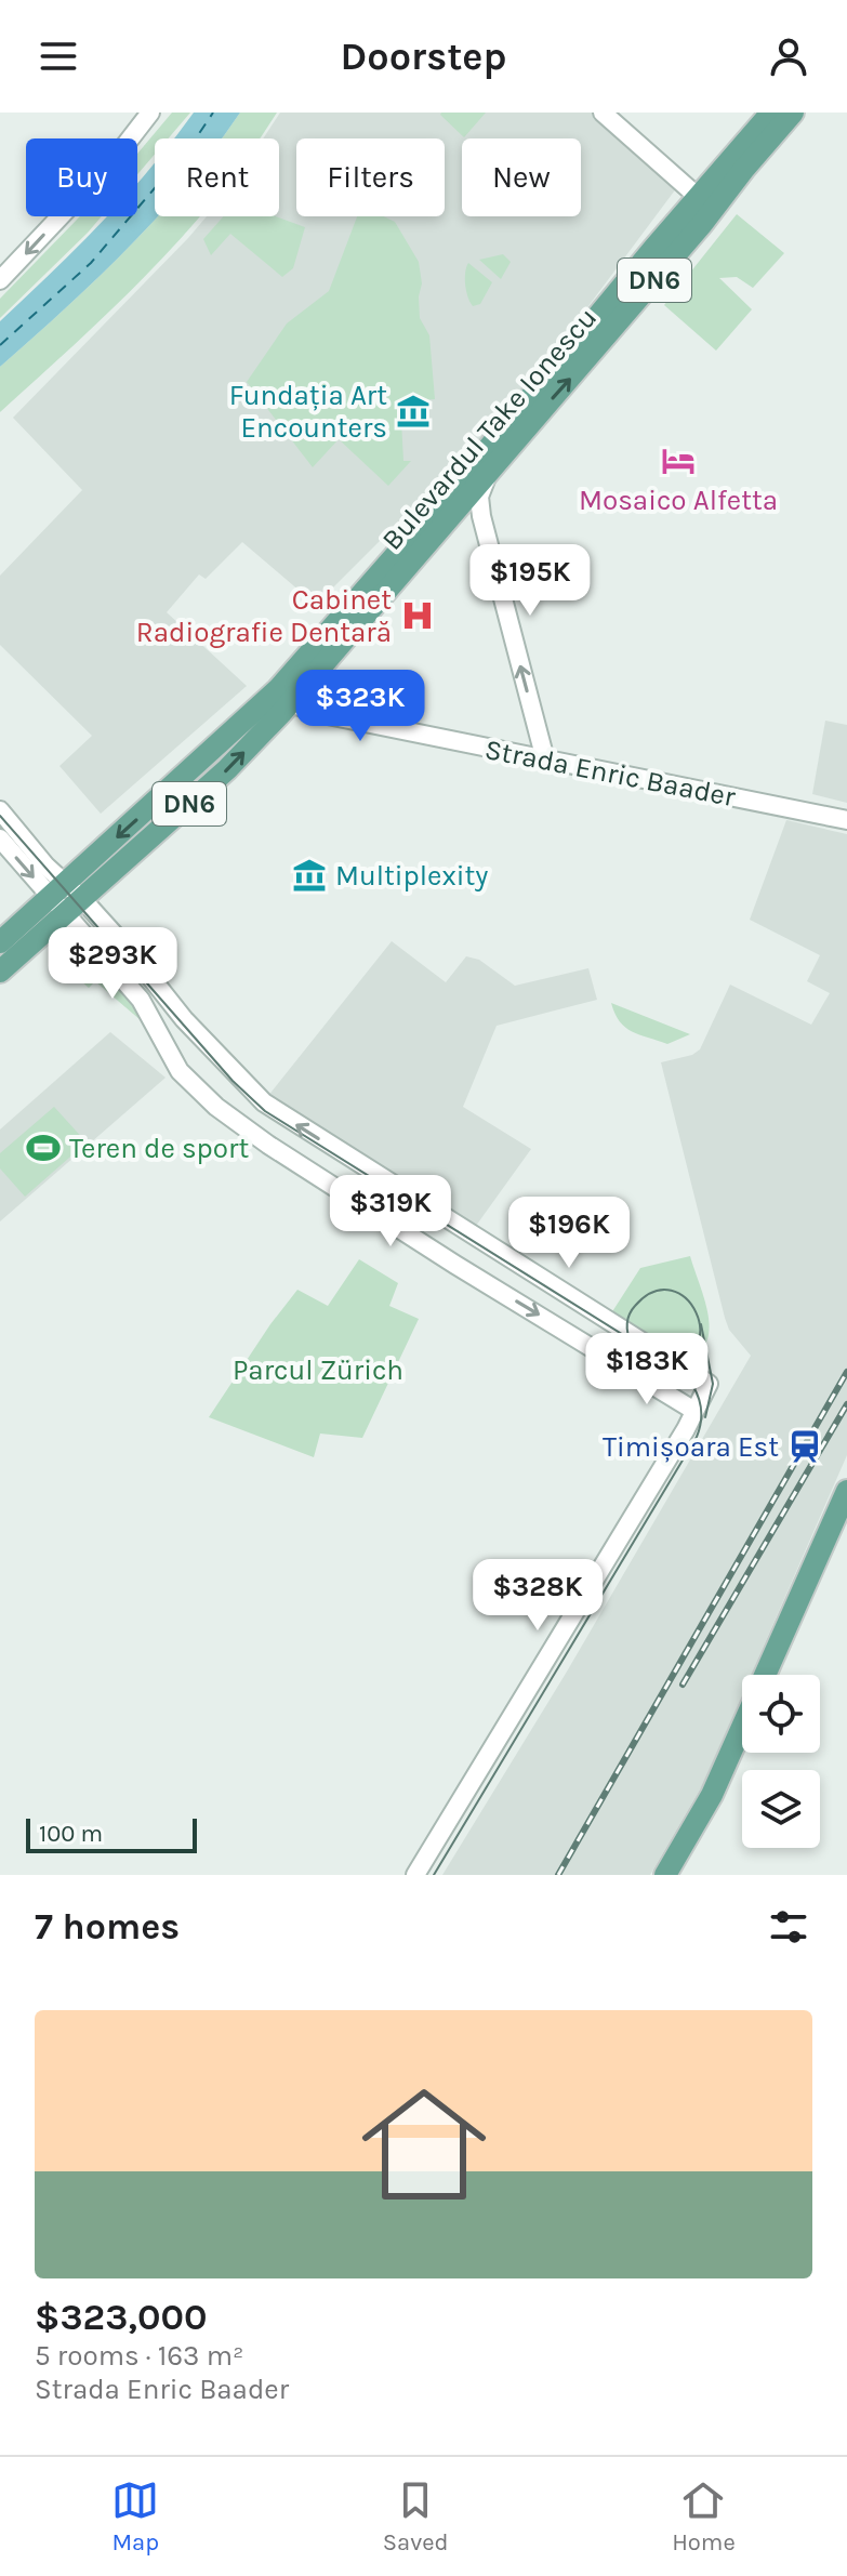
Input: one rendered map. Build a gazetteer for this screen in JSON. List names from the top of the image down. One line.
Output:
{"streets":{"main road":["DN6","Bulevardul Take Ionescu"],"street":["Strada Enric Baader"]},"crossings":[["DN6","Bulevardul Take Ionescu"],["Bulevardul Take Ionescu","Strada Enric Baader"]],"parks":["Parcul Zürich"],"places":{"museum":["Fundația Art Encounters","Multiplexity"],"hotel":["Mosaico Alfetta"],"hospital":["Cabinet Radiografie Dentară"],"sports":["Teren de sport"],"station":["Timișoara Est"]},"scale_bar":"100 m","page":{"header":"Doorstep","chip":["Buy","Rent","Filters","New"],"price":["$195K","$323K","$293K","$319K","$196K","$183K","$328K"],"scale":"100 m","heading":"7 homes","list":[{"name":"$323,000","note":"5 rooms · 163 m² · Strada Enric Baader"}],"tabs":["Map","Saved","Home"]}}
